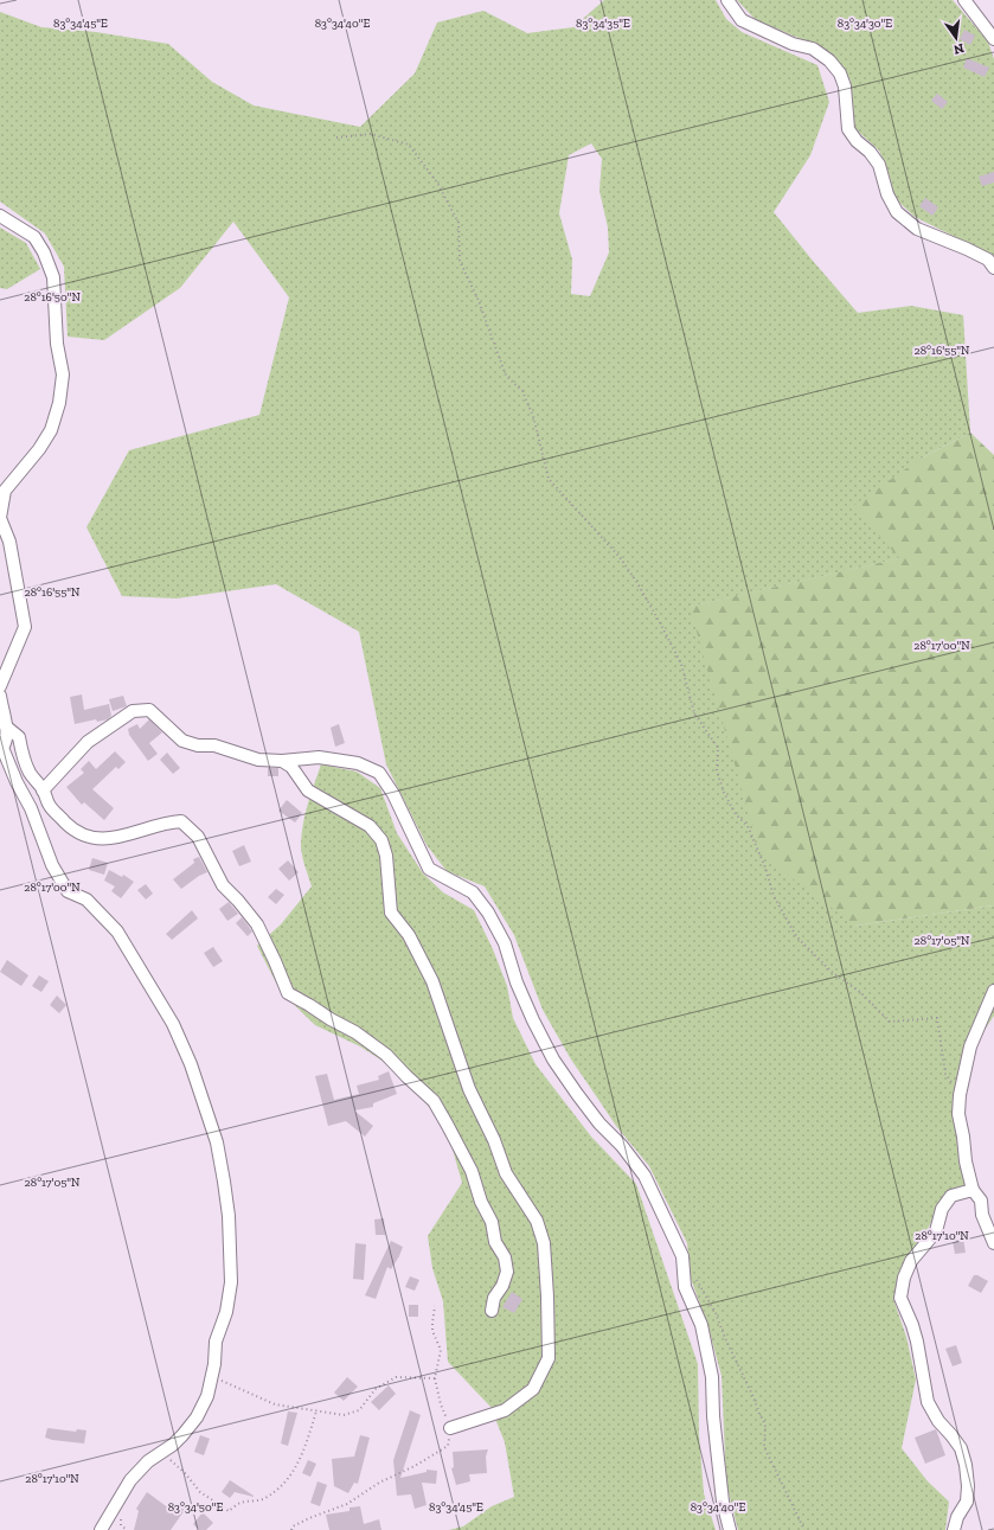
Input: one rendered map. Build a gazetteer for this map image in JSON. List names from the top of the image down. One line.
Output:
{"north":"bottom","coordinates":["83°34'45\"E","83°34'40\"E","83°34'35\"E","83°34'30\"E","28°16'50\"N","28°16'55\"N","28°17'00\"N","28°17'05\"N","28°17'10\"N","83°34'50\"E"]}
